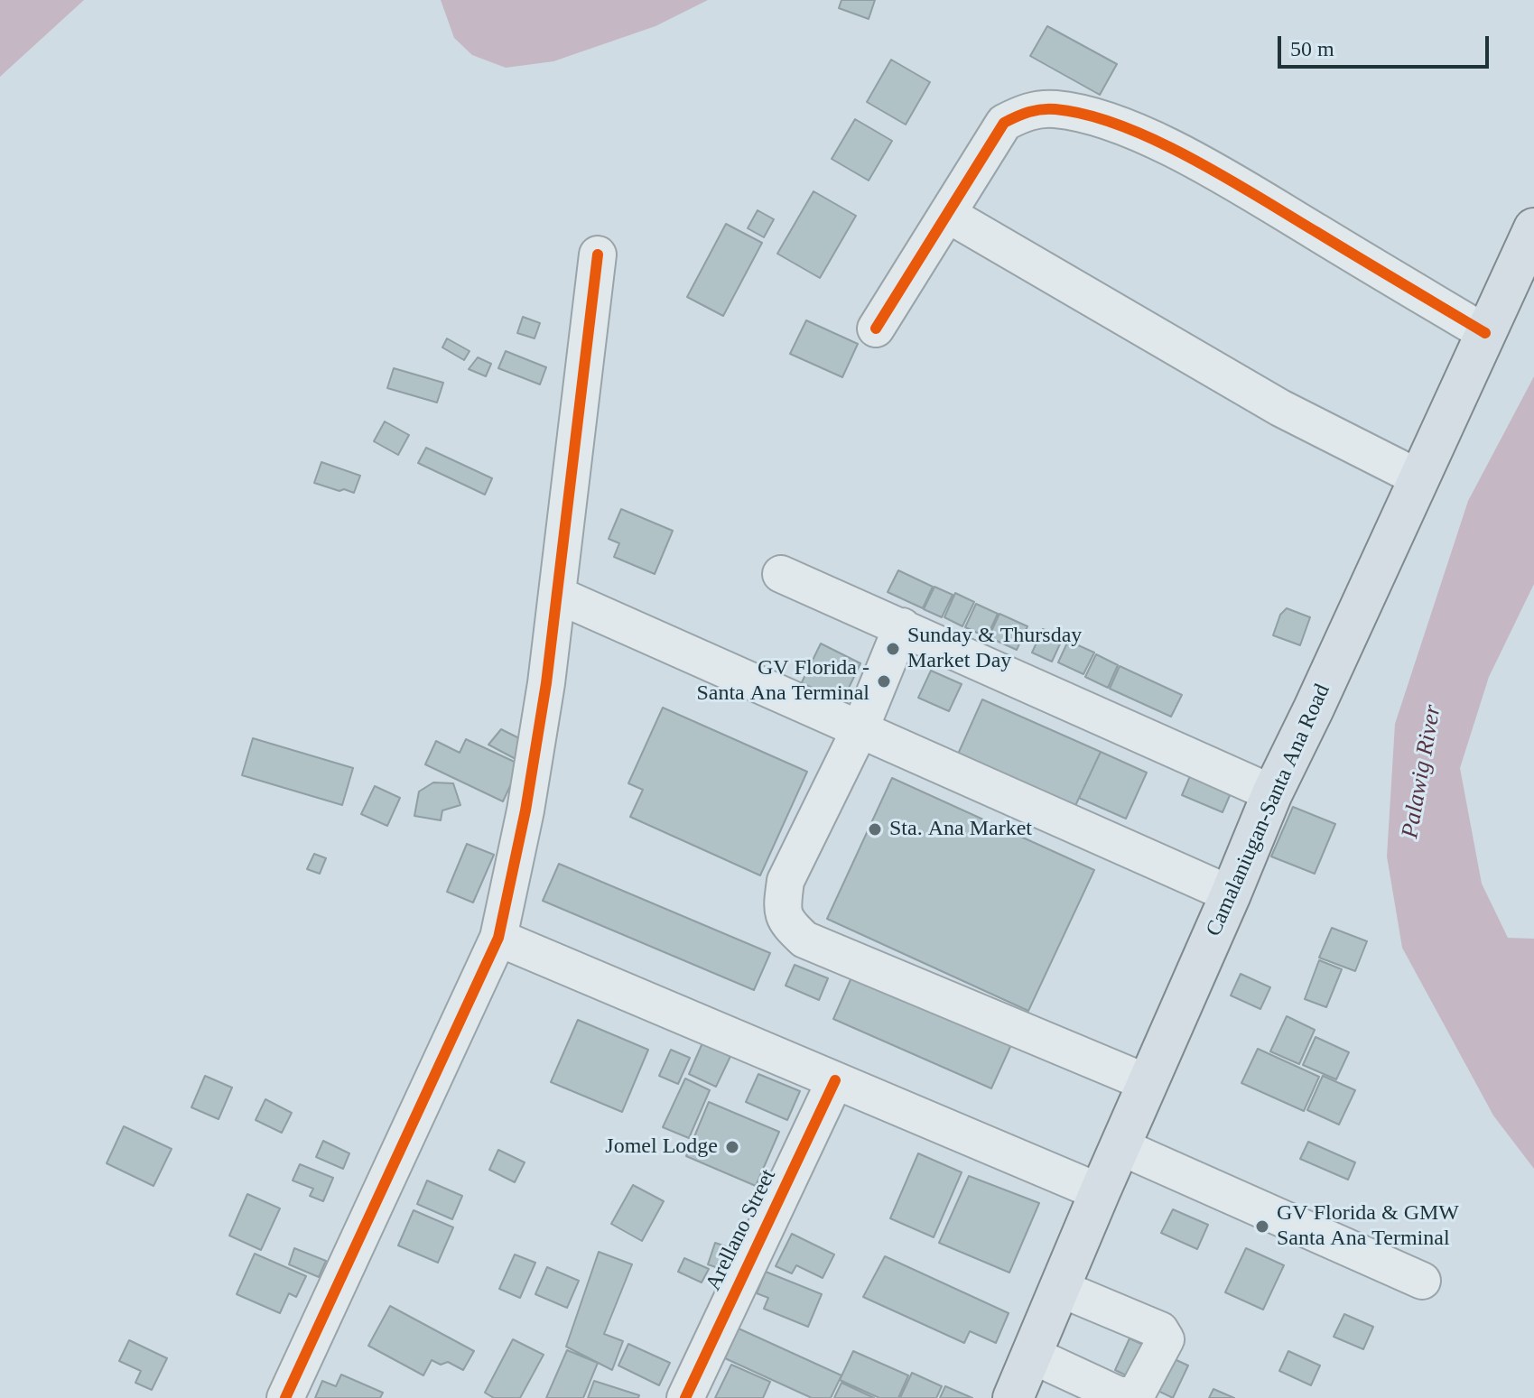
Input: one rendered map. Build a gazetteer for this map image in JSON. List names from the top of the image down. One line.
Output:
{"streets":{"main road":["Camalaniugan-Santa Ana Road"],"street":["Arellano Street"]},"water":["Palawig River"],"places":["Sunday & Thursday Market Day","GV Florida - Santa Ana Terminal","Sta. Ana Market","Jomel Lodge","GV Florida & GMW Santa Ana Terminal"],"scale_bar":"50 m"}
